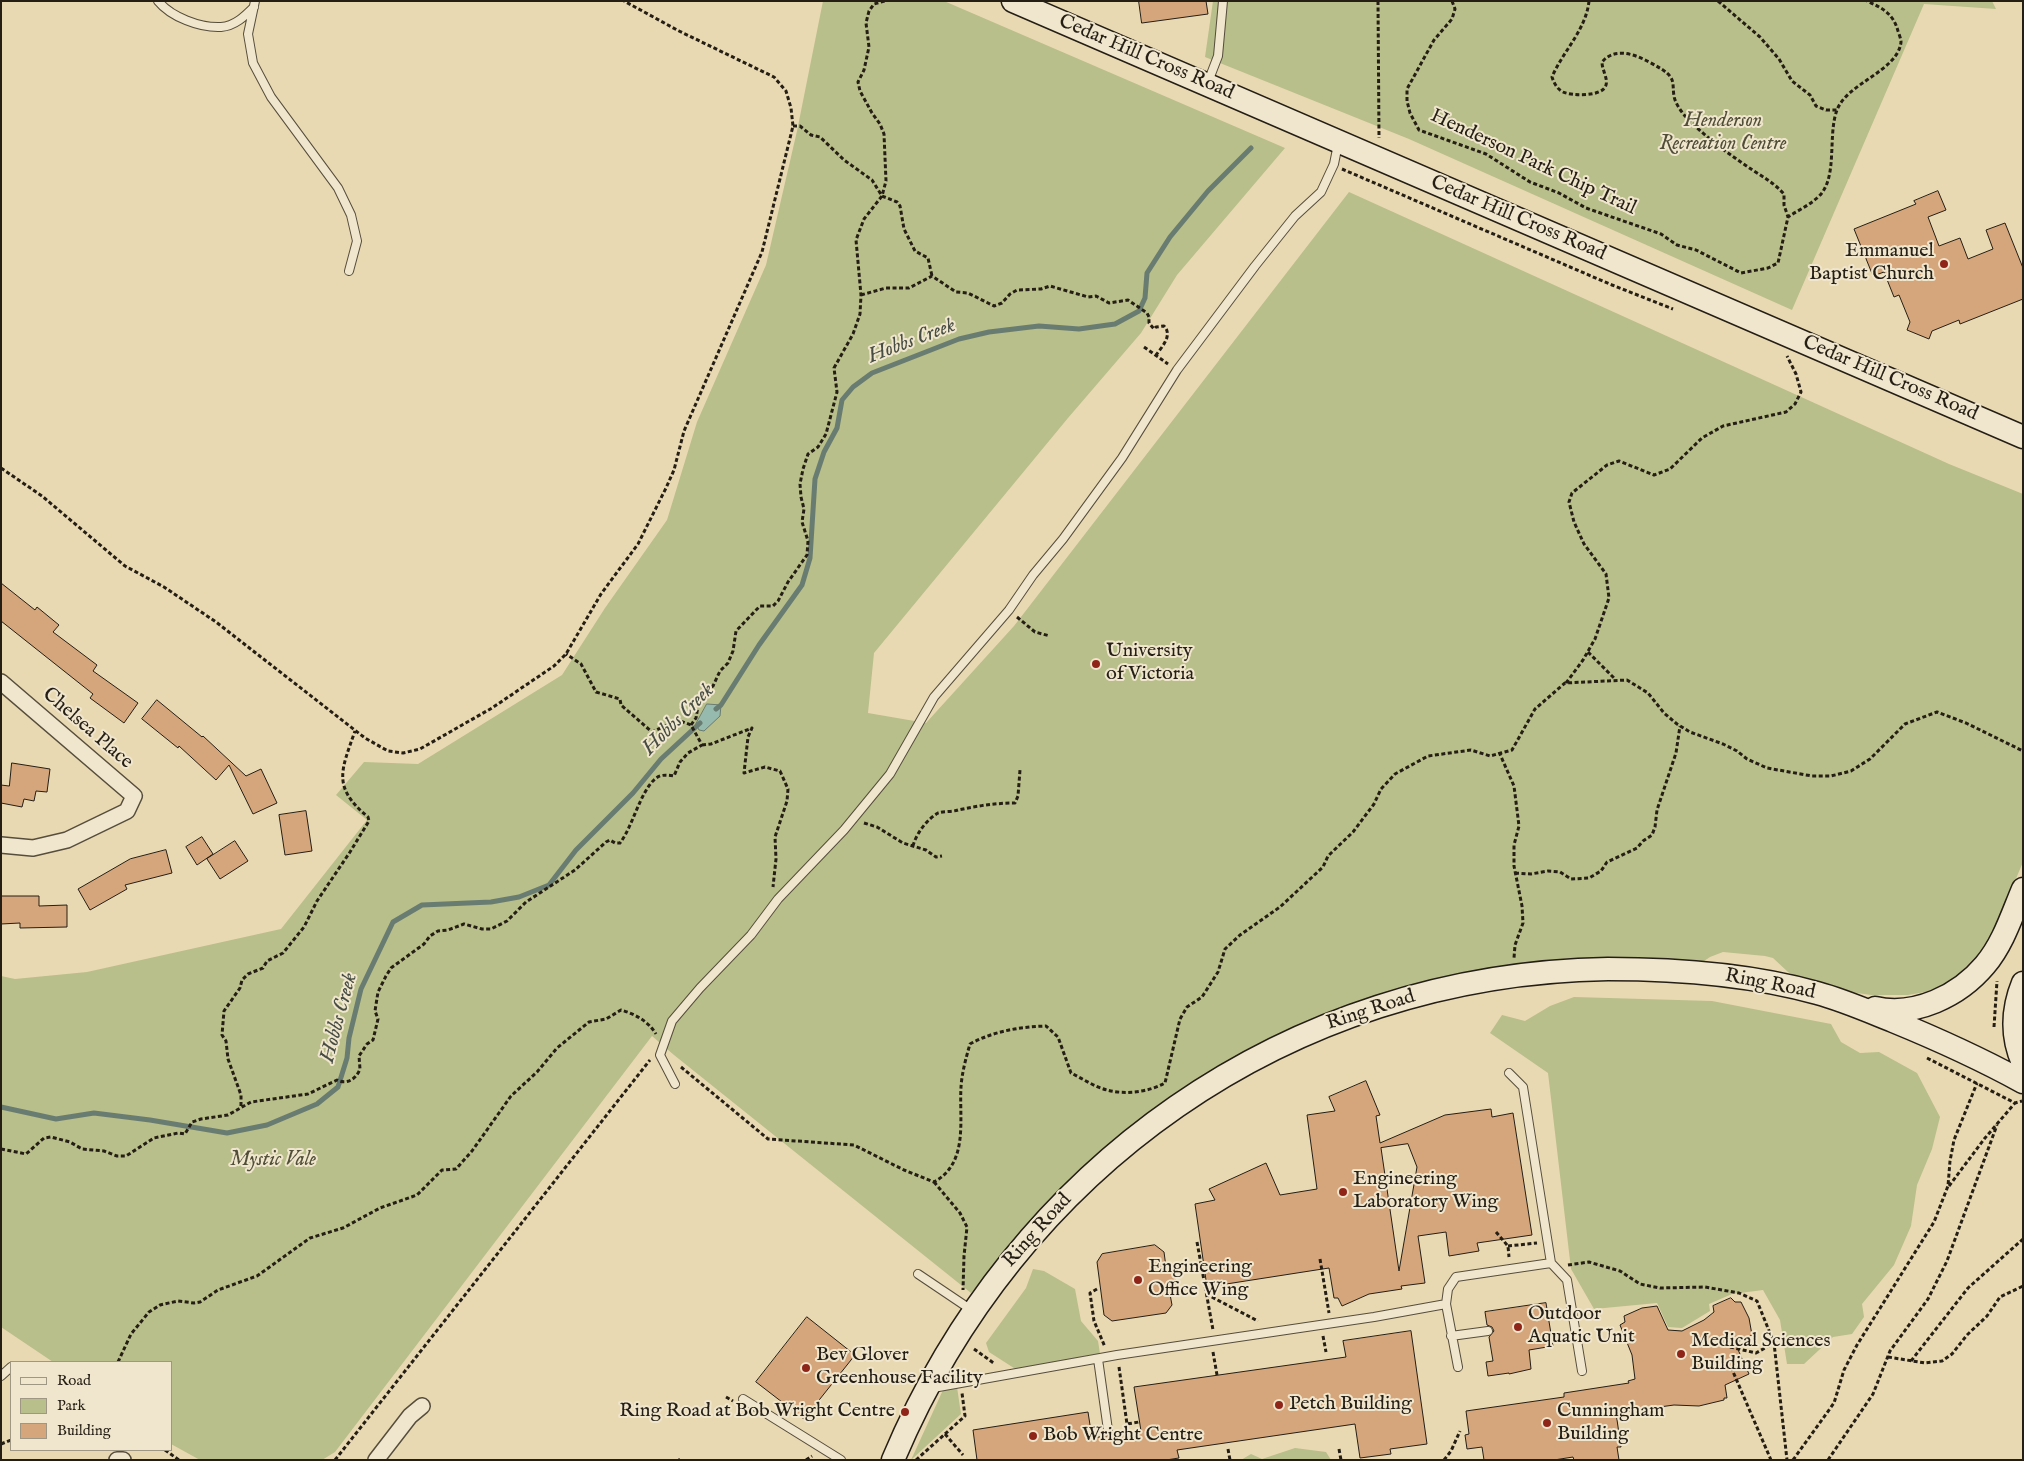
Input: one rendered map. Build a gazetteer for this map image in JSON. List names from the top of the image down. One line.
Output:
{"streets":{"street":["Cedar Hill Cross Road","Chelsea Place","Ring Road"],"path":["Henderson Park Chip Trail"]},"water":["Hobbs Creek"],"parks":["Henderson Recreation Centre","Mystic Vale"],"places":["Emmanuel Baptist Church","University of Victoria","Engineering Laboratory Wing","Engineering Office Wing","Outdoor Aquatic Unit","Medical Sciences Building","Bev Glover Greenhouse Facility","Petch Building","Ring Road at Bob Wright Centre","Cunningham Building","Bob Wright Centre"],"legend":["Road","Park","Building"]}
